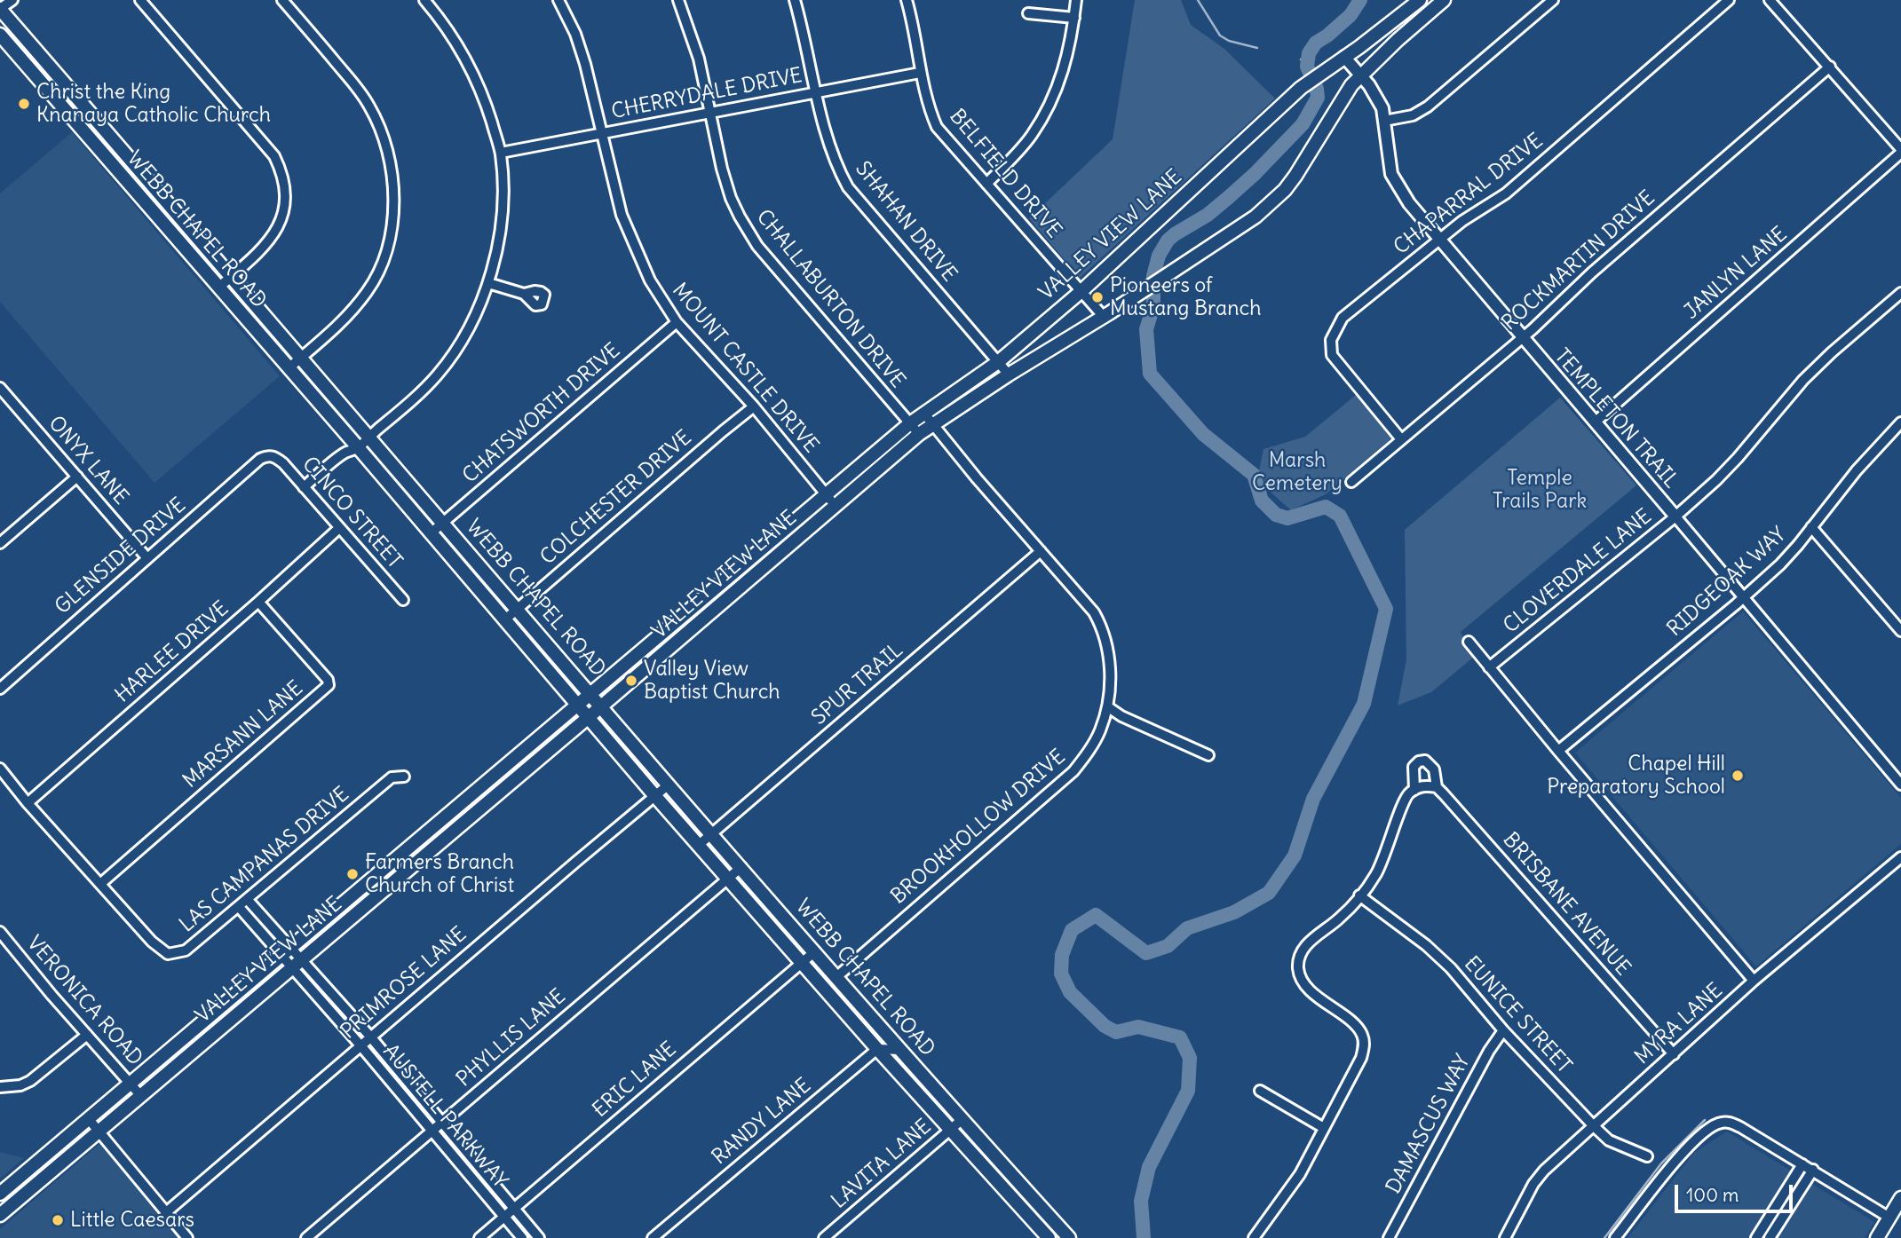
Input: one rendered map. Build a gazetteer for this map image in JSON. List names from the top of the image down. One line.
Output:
{"streets":{"main road":["WEBB CHAPEL ROAD","VALLEY VIEW LANE"],"street":["CHERRYDALE DRIVE","BELFIELD DRIVE","CHAPARRAL DRIVE","SHAHAN DRIVE","ROCKMARTIN DRIVE","JANLYN LANE","CHALLABURTON DRIVE","MOUNT CASTLE DRIVE","CHATSWORTH DRIVE","TEMPLETON TRAIL","ONYX LANE","COLCHESTER DRIVE","CINCO STREET","GLENSIDE DRIVE","CLOVERDALE LANE","RIDGEOAK WAY","HARLEE DRIVE","SPUR TRAIL","MARSANN LANE","BROOKHOLLOW DRIVE","LAS CAMPANAS DRIVE","BRISBANE AVENUE","PRIMROSE LANE","VERONICA ROAD","EUNICE STREET","MYRA LANE","PHYLLIS LANE","ERIC LANE","AUSTELL PARKWAY","RANDY LANE","DAMASCUS WAY","LAVITA LANE"]},"crossings":[["CHERRYDALE DRIVE","BELFIELD DRIVE"],["CHERRYDALE DRIVE","SHAHAN DRIVE"],["CHERRYDALE DRIVE","CHALLABURTON DRIVE"],["CHERRYDALE DRIVE","MOUNT CASTLE DRIVE"],["BELFIELD DRIVE","VALLEY VIEW LANE"],["CHAPARRAL DRIVE","ROCKMARTIN DRIVE"],["CHAPARRAL DRIVE","TEMPLETON TRAIL"],["SHAHAN DRIVE","VALLEY VIEW LANE"],["WEBB CHAPEL ROAD","VALLEY VIEW LANE"],["WEBB CHAPEL ROAD","CHATSWORTH DRIVE"],["WEBB CHAPEL ROAD","COLCHESTER DRIVE"],["WEBB CHAPEL ROAD","SPUR TRAIL"],["WEBB CHAPEL ROAD","BROOKHOLLOW DRIVE"],["WEBB CHAPEL ROAD","PRIMROSE LANE"],["WEBB CHAPEL ROAD","PHYLLIS LANE"],["WEBB CHAPEL ROAD","ERIC LANE"],["WEBB CHAPEL ROAD","RANDY LANE"],["WEBB CHAPEL ROAD","LAVITA LANE"],["VALLEY VIEW LANE","CHALLABURTON DRIVE"],["VALLEY VIEW LANE","MOUNT CASTLE DRIVE"],["VALLEY VIEW LANE","TEMPLETON TRAIL"],["VALLEY VIEW LANE","BROOKHOLLOW DRIVE"],["VALLEY VIEW LANE","VERONICA ROAD"],["VALLEY VIEW LANE","AUSTELL PARKWAY"],["ROCKMARTIN DRIVE","TEMPLETON TRAIL"],["JANLYN LANE","TEMPLETON TRAIL"],["MOUNT CASTLE DRIVE","CHATSWORTH DRIVE"],["MOUNT CASTLE DRIVE","COLCHESTER DRIVE"],["TEMPLETON TRAIL","CLOVERDALE LANE"],["TEMPLETON TRAIL","RIDGEOAK WAY"],["ONYX LANE","GLENSIDE DRIVE"],["CINCO STREET","GLENSIDE DRIVE"],["CINCO STREET","HARLEE DRIVE"],["HARLEE DRIVE","MARSANN LANE"],["HARLEE DRIVE","LAS CAMPANAS DRIVE"],["SPUR TRAIL","BROOKHOLLOW DRIVE"],["MARSANN LANE","LAS CAMPANAS DRIVE"],["LAS CAMPANAS DRIVE","AUSTELL PARKWAY"],["BRISBANE AVENUE","MYRA LANE"],["PRIMROSE LANE","AUSTELL PARKWAY"],["EUNICE STREET","MYRA LANE"],["EUNICE STREET","DAMASCUS WAY"],["PHYLLIS LANE","AUSTELL PARKWAY"],["ERIC LANE","AUSTELL PARKWAY"]],"parks":["Marsh Cemetery","Temple Trails Park"],"places":["Christ the King Knanaya Catholic Church","Pioneers of Mustang Branch","Valley View Baptist Church","Chapel Hill Preparatory School","Farmers Branch Church of Christ","Little Caesars"],"scale_bar":"100 m"}
